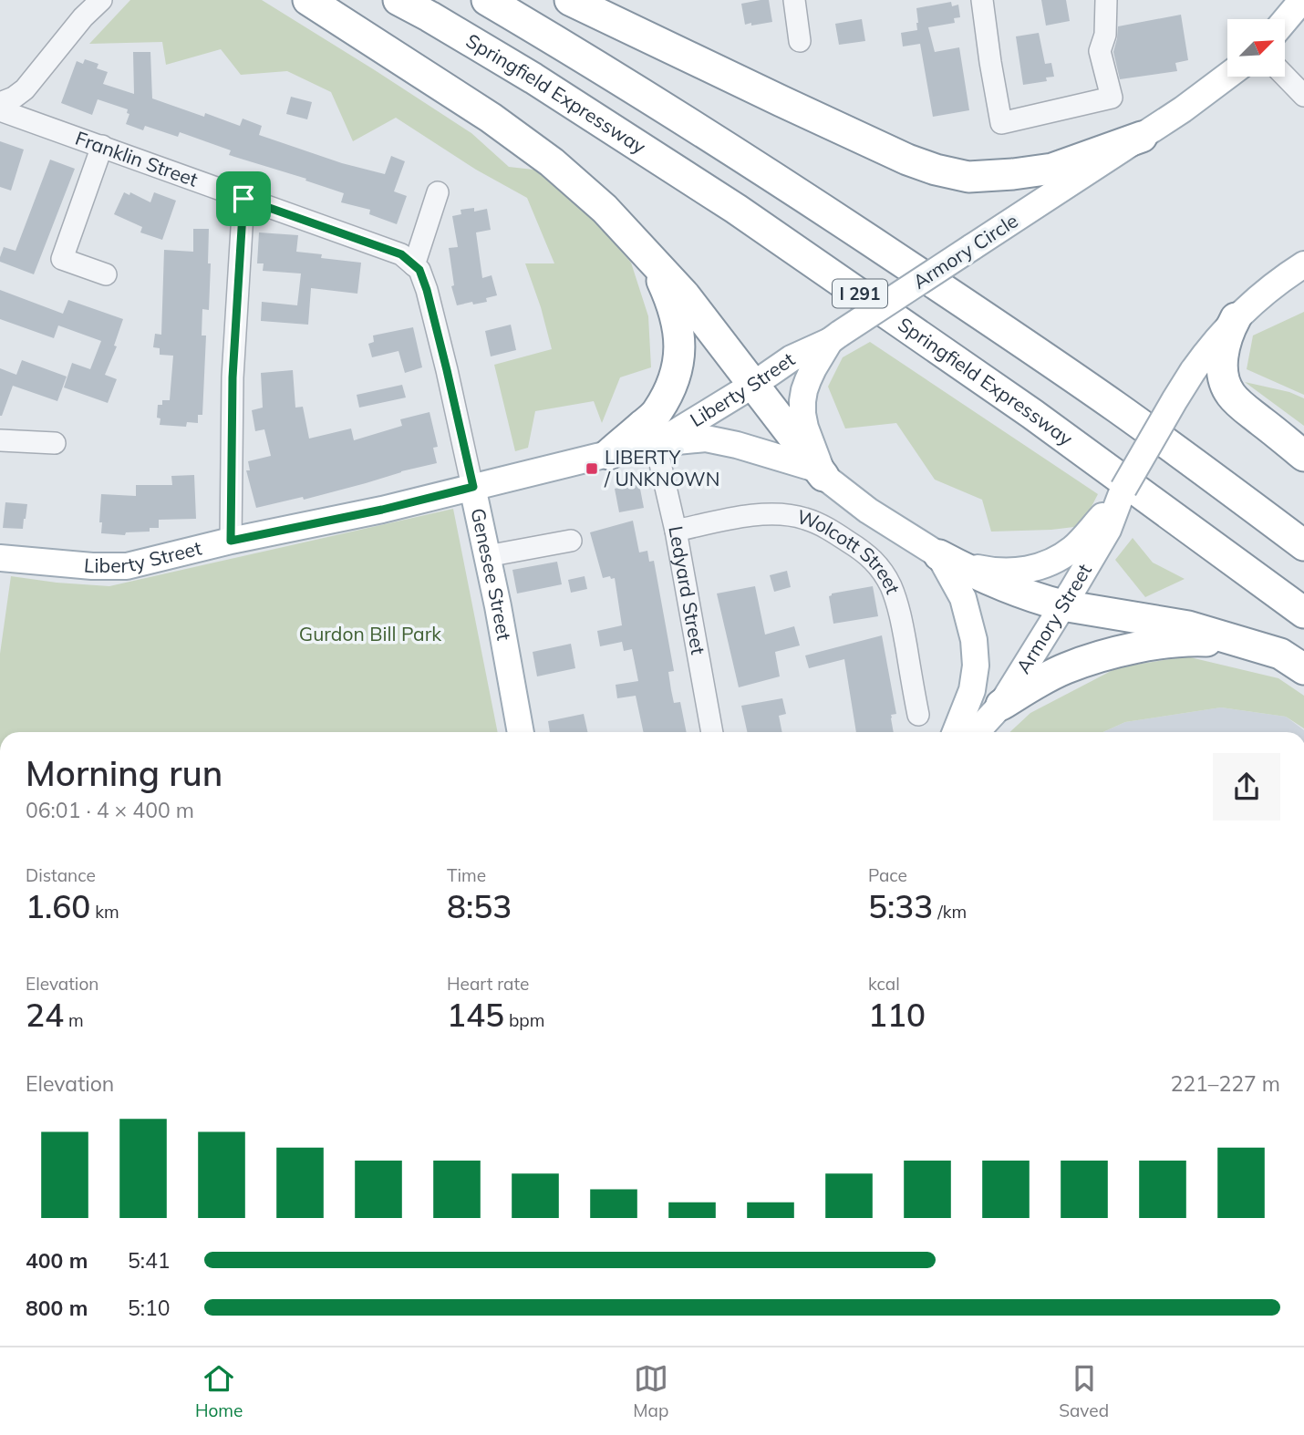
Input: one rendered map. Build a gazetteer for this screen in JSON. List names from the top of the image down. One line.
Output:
{"streets":{"highway":["Springfield Expressway","I 291"],"main road":["Armory Circle","Liberty Street","Genesee Street","Armory Street"],"street":["Franklin Street","Wolcott Street","Ledyard Street"]},"crossings":[["Franklin Street","Genesee Street"],["Armory Circle","Liberty Street"],["Liberty Street","Genesee Street"],["Liberty Street","Ledyard Street"],["Wolcott Street","Ledyard Street"]],"parks":["Gurdon Bill Park"],"places":{"transit":["LIBERTY / UNKNOWN"]},"north":"top right","page":{"heading":["Morning run","06:01 · 4 × 400 m"],"stats":[["Distance","1.60 km"],["Time","8:53"],["Pace","5:33 /km"],["Elevation","24 m"],["Heart rate","145 bpm"],["kcal","110"]],"chart":["Elevation","221–227 m"],"list":[{"name":"400 m","note":"5:41"},{"name":"800 m","note":"5:10"}],"tabs":["Home","Map","Saved"]}}
